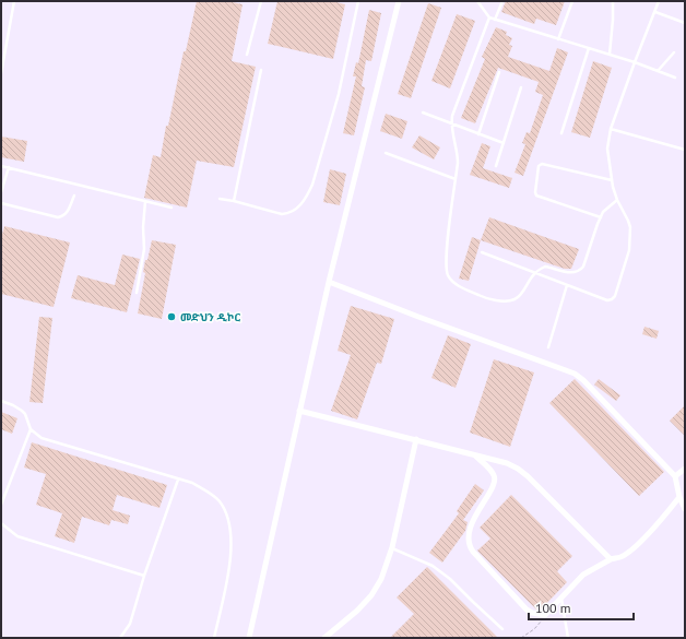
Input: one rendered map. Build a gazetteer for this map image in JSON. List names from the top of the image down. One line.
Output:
{"places":["መድህን ዲኮር"],"scale_bar":"100 m"}
